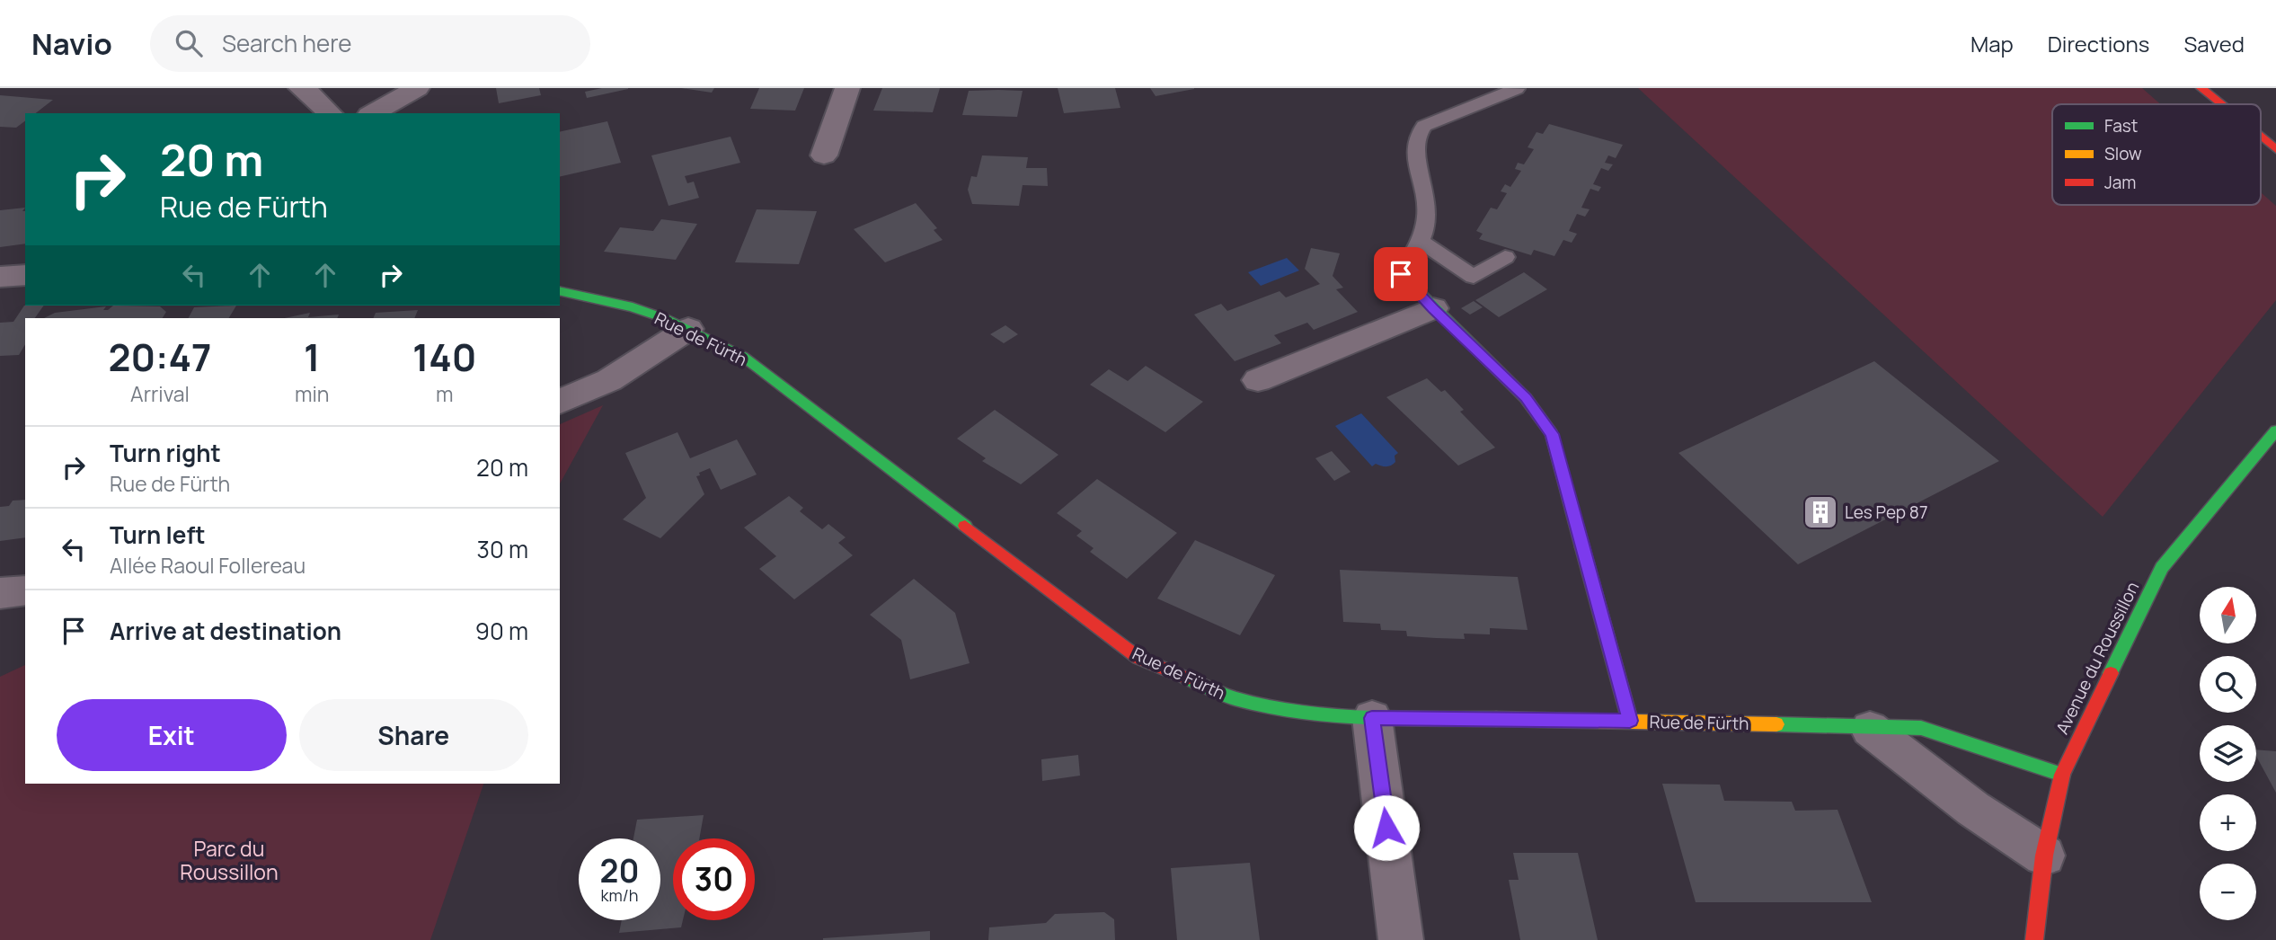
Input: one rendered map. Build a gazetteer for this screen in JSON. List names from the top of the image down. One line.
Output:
{"streets":{"street":["Rue de Fürth","Avenue du Roussillon"]},"crossings":[["Rue de Fürth","Avenue du Roussillon"]],"parks":["Parc du Roussillon"],"places":{"building":["Les Pep 87"]},"legend":["Fast","Slow","Jam"],"north":"top","page":{"header":"Navio","search":"Search here","nav":["Map","Directions","Saved"],"turn":["20 m","Rue de Fürth"],"eta":["20:47","Arrival","1","min","140","m"],"list":[{"name":"Turn right","note":"Rue de Fürth","value":"20 m"},{"name":"Turn left","note":"Allée Raoul Follereau","value":"30 m"},{"name":"Arrive at destination","value":"90 m"}],"map_buttons":["+","−"],"buttons":["Exit","Share"],"speed":"20 km/h","limit":"30"}}
